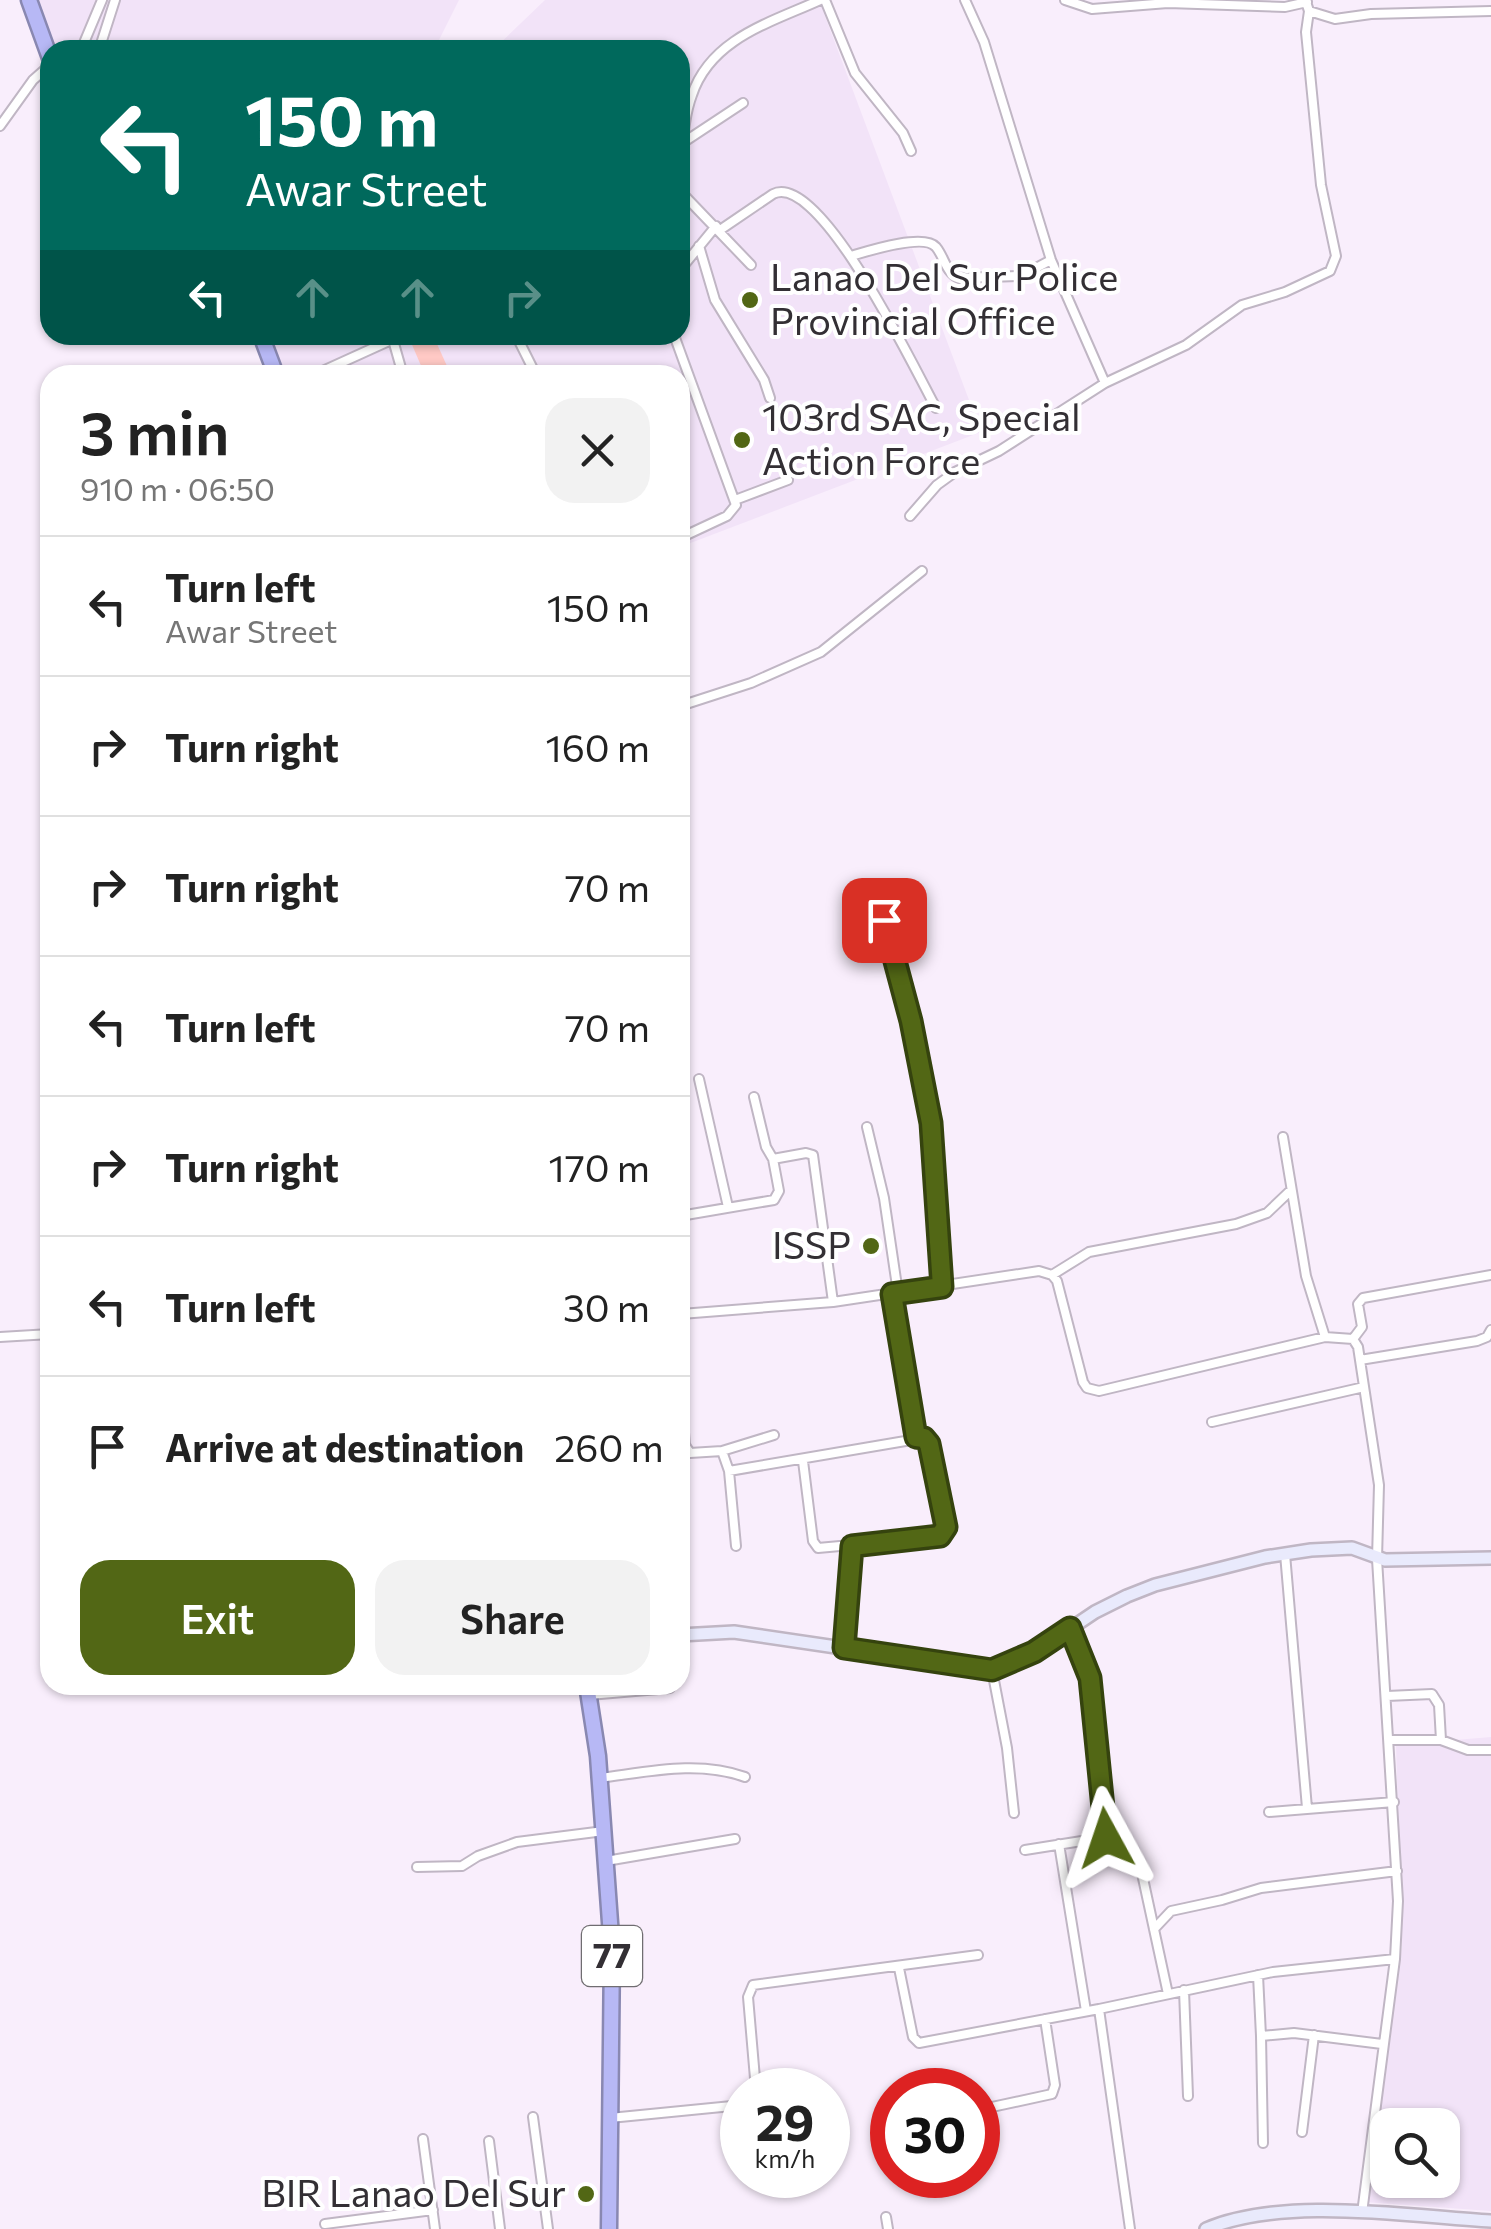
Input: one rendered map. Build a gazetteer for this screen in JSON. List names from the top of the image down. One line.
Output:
{"streets":{"highway":["77"]},"places":["Lanao Del Sur Police Provincial Office","103rd SAC, Special Action Force","ISSP","BIR Lanao Del Sur"],"page":{"turn":["150 m","Awar Street"],"heading":["3 min","910 m · 06:50"],"list":[{"name":"Turn left","note":"Awar Street","value":"150 m"},{"name":"Turn right","value":"160 m"},{"name":"Turn right","value":"70 m"},{"name":"Turn left","value":"70 m"},{"name":"Turn right","value":"170 m"},{"name":"Turn left","value":"30 m"},{"name":"Arrive at destination","value":"260 m"}],"buttons":["Exit","Share"],"speed":"29 km/h","limit":"30"}}
